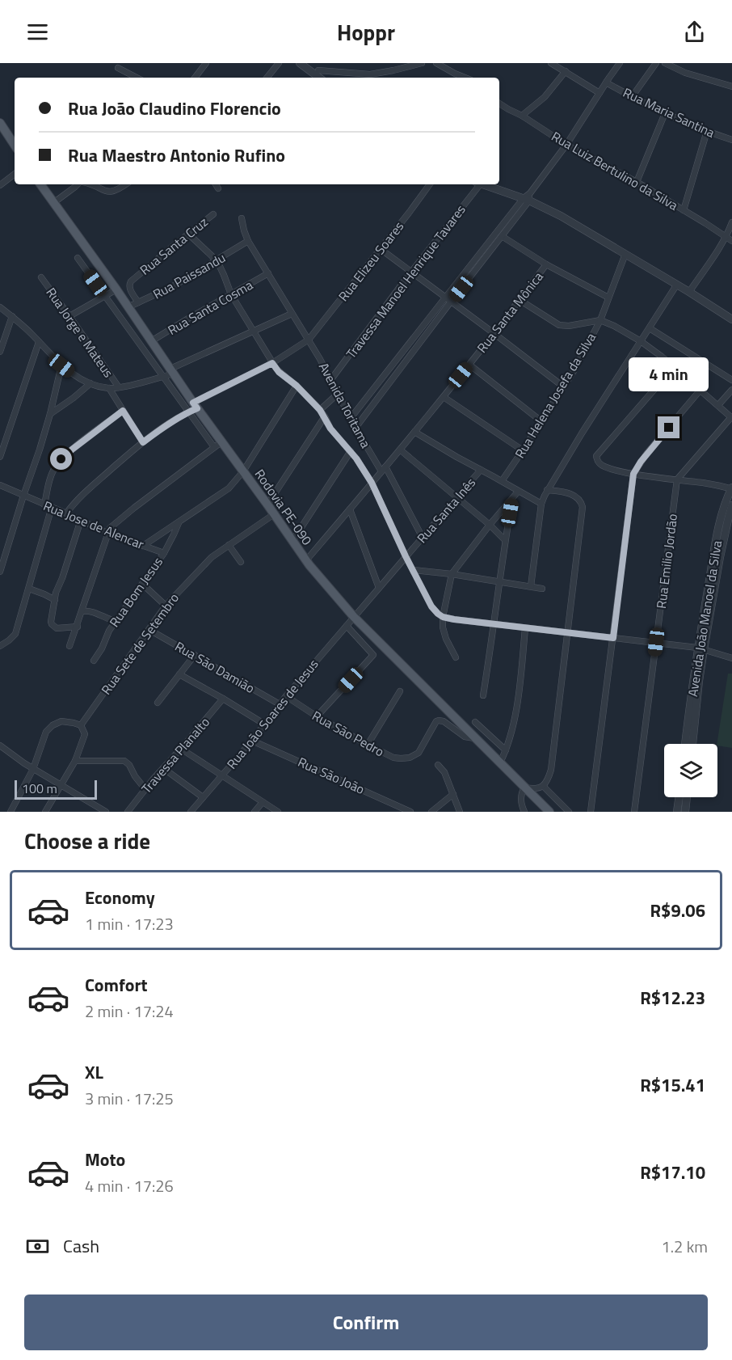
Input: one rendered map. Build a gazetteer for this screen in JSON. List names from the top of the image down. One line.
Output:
{"streets":{"main road":["Rodovia PE-090"],"street":["Rua Maria Santina","Rua Luiz Bertulino da Silva","Rua Santa Cruz","Rua Elizeu Soares","Rua Paissandu","Travessa Manoel Henrique Tavares","Rua Santa Cosma","Rua Santa Mônica","Rua Jorge e Mateus","Rua Helena Josefa da Silva","Avenida Toritama","Rua Santa Inês","Rua Jose de Alencar","Rua Emilio Jordão","Rua Bom Jesus","Avenida João Manoel da Silva","Rua Sete de Setembro","Rua São Damião","Rua João Soares de Jesus","Rua São Pedro","Travessa Planalto","Rua São João"]},"crossings":[["Rua Santa Cruz","Rua Paissandu"],["Rua Elizeu Soares","Avenida Toritama"],["Rua Elizeu Soares","Rodovia PE-090"],["Rua Elizeu Soares","Rua Jose de Alencar"],["Rua Paissandu","Avenida Toritama"],["Rua Paissandu","Rodovia PE-090"],["Travessa Manoel Henrique Tavares","Avenida Toritama"],["Rua Santa Cosma","Avenida Toritama"],["Rua Santa Cosma","Rodovia PE-090"],["Rua Santa Mônica","Avenida Toritama"],["Rua Santa Mônica","Rodovia PE-090"],["Avenida Toritama","Rua Santa Inês"],["Rodovia PE-090","Rua Santa Inês"],["Rodovia PE-090","Rua Sete de Setembro"],["Rodovia PE-090","Rua João Soares de Jesus"],["Rodovia PE-090","Rua São Pedro"],["Rua Santa Inês","Rua João Soares de Jesus"],["Rua Jose de Alencar","Rua Bom Jesus"],["Rua Sete de Setembro","Rua São Damião"],["Rua São Damião","Rua João Soares de Jesus"],["Rua João Soares de Jesus","Rua São Pedro"],["Rua João Soares de Jesus","Rua São João"]],"scale_bar":"100 m","page":{"header":"Hoppr","banner":["Rua João Claudino Florencio","Rua Maestro Antonio Rufino"],"bubble":"4 min","scale":"100 m","heading":"Choose a ride","list":[{"name":"Economy","note":"1 min · 17:23","value":"R$9.06"},{"name":"Comfort","note":"2 min · 17:24","value":"R$12.23"},{"name":"XL","note":"3 min · 17:25","value":"R$15.41"},{"name":"Moto","note":"4 min · 17:26","value":"R$17.10"}],"pay":["Cash","1.2 km"],"buttons":"Confirm"}}
